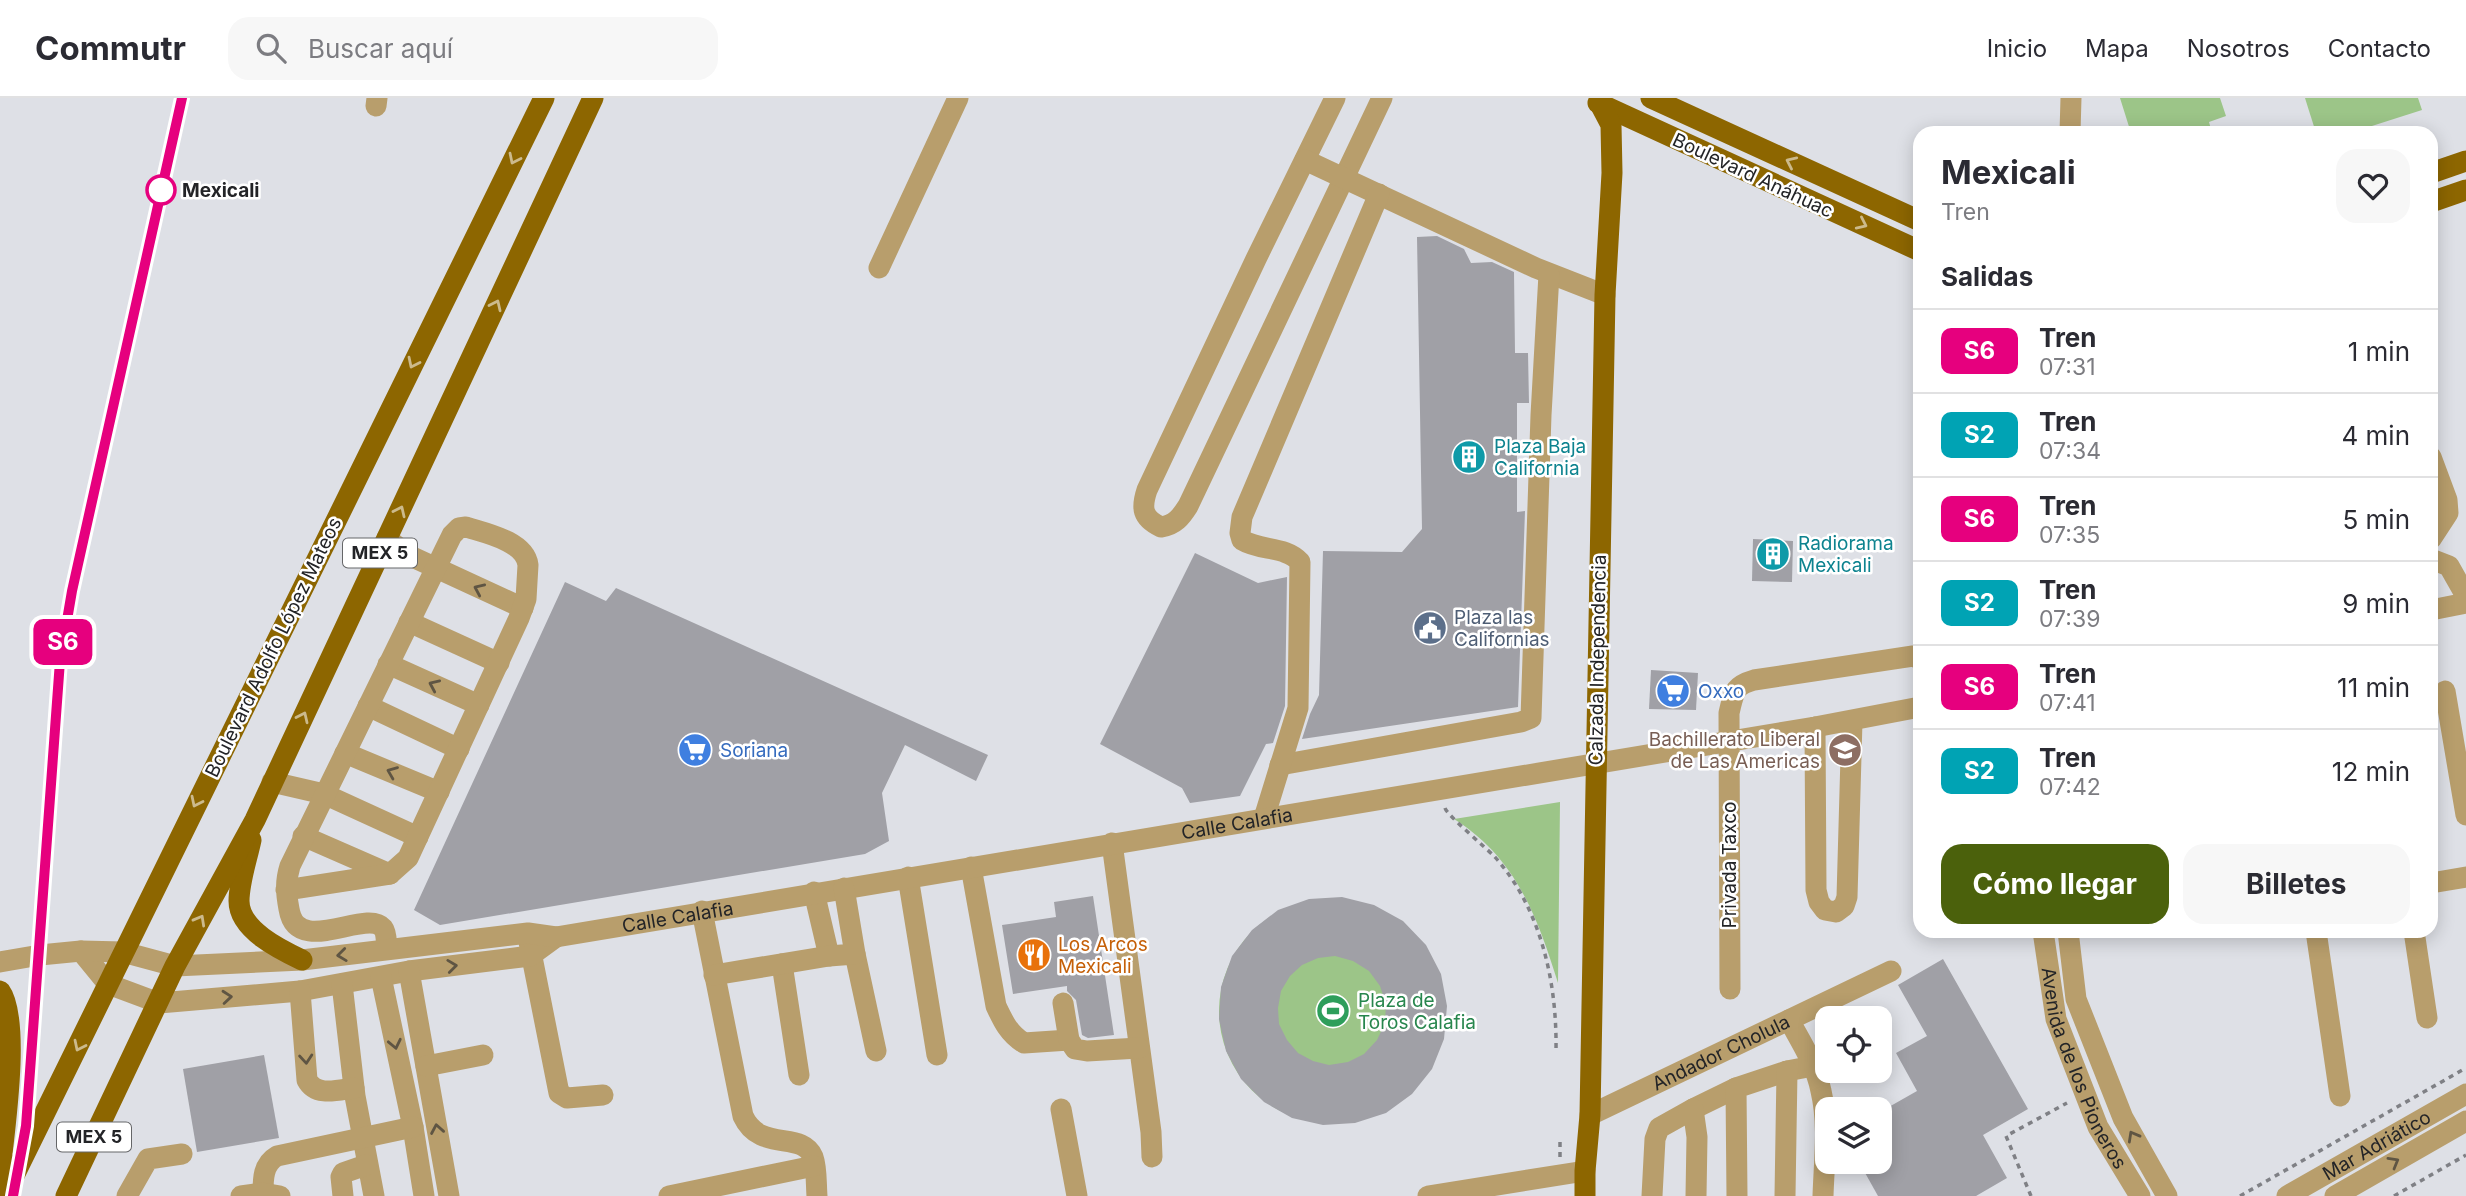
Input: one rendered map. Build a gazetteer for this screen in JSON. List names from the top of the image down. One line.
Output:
{"streets":{"main road":["Boulevard Anáhuac","MEX 5","Boulevard Adolfo López Mateos","Calzada Independencia"],"street":["Calle Calafia","Privada Taxco","Andador Cholula","Avenida de los Pioneros","Mar Adriático"]},"crossings":[["Boulevard Anáhuac","Calzada Independencia"],["MEX 5","Calle Calafia"],["Boulevard Adolfo López Mateos","Calle Calafia"],["Calzada Independencia","Calle Calafia"],["Calzada Independencia","Andador Cholula"],["Calle Calafia","Privada Taxco"]],"places":{"other":["Mexicali"],"building":["Plaza Baja California","Radiorama Mexicali"],"public building":["Plaza las Californias"],"supermarket":["Oxxo","Soriana"],"school or university":["Bachillerato Liberal de Las Americas"],"restaurant":["Los Arcos Mexicali"],"sports":["Plaza de Toros Calafia"]},"page":{"header":"Commutr","search":"Buscar aquí","nav":["Inicio","Mapa","Nosotros","Contacto"],"on_map":"S6","heading":[["Mexicali","Tren"],"Salidas"],"list":[{"mark":"S6","name":"Tren","note":"07:31","value":"1 min"},{"mark":"S2","name":"Tren","note":"07:34","value":"4 min"},{"mark":"S6","name":"Tren","note":"07:35","value":"5 min"},{"mark":"S2","name":"Tren","note":"07:39","value":"9 min"},{"mark":"S6","name":"Tren","note":"07:41","value":"11 min"},{"mark":"S2","name":"Tren","note":"07:42","value":"12 min"}],"buttons":["Cómo llegar","Billetes"]}}
